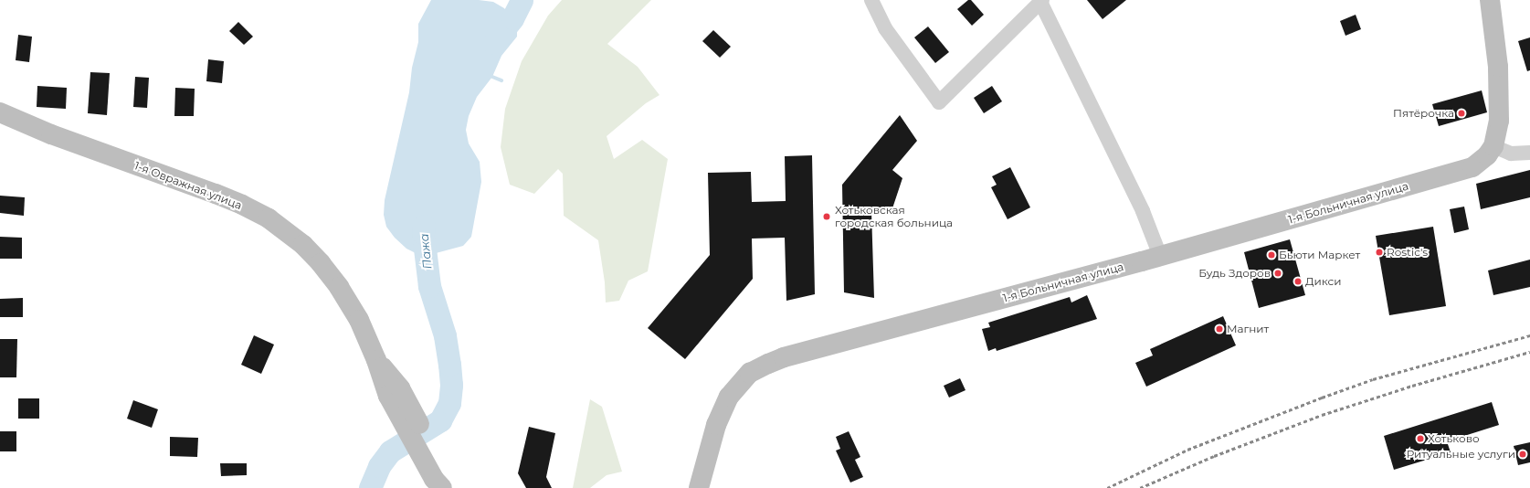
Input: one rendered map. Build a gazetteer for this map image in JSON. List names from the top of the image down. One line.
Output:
{"streets":{"main road":["1-я Овражная улица","1-я Больничная улица"]},"water":["Пажа"],"places":["Пятёрочка","Хотьковская городская больница","Rostic's","Бьюти Маркет","Будь Здоров","Дикси","Магнит","Хотьково","Ритуальные услуги"]}
